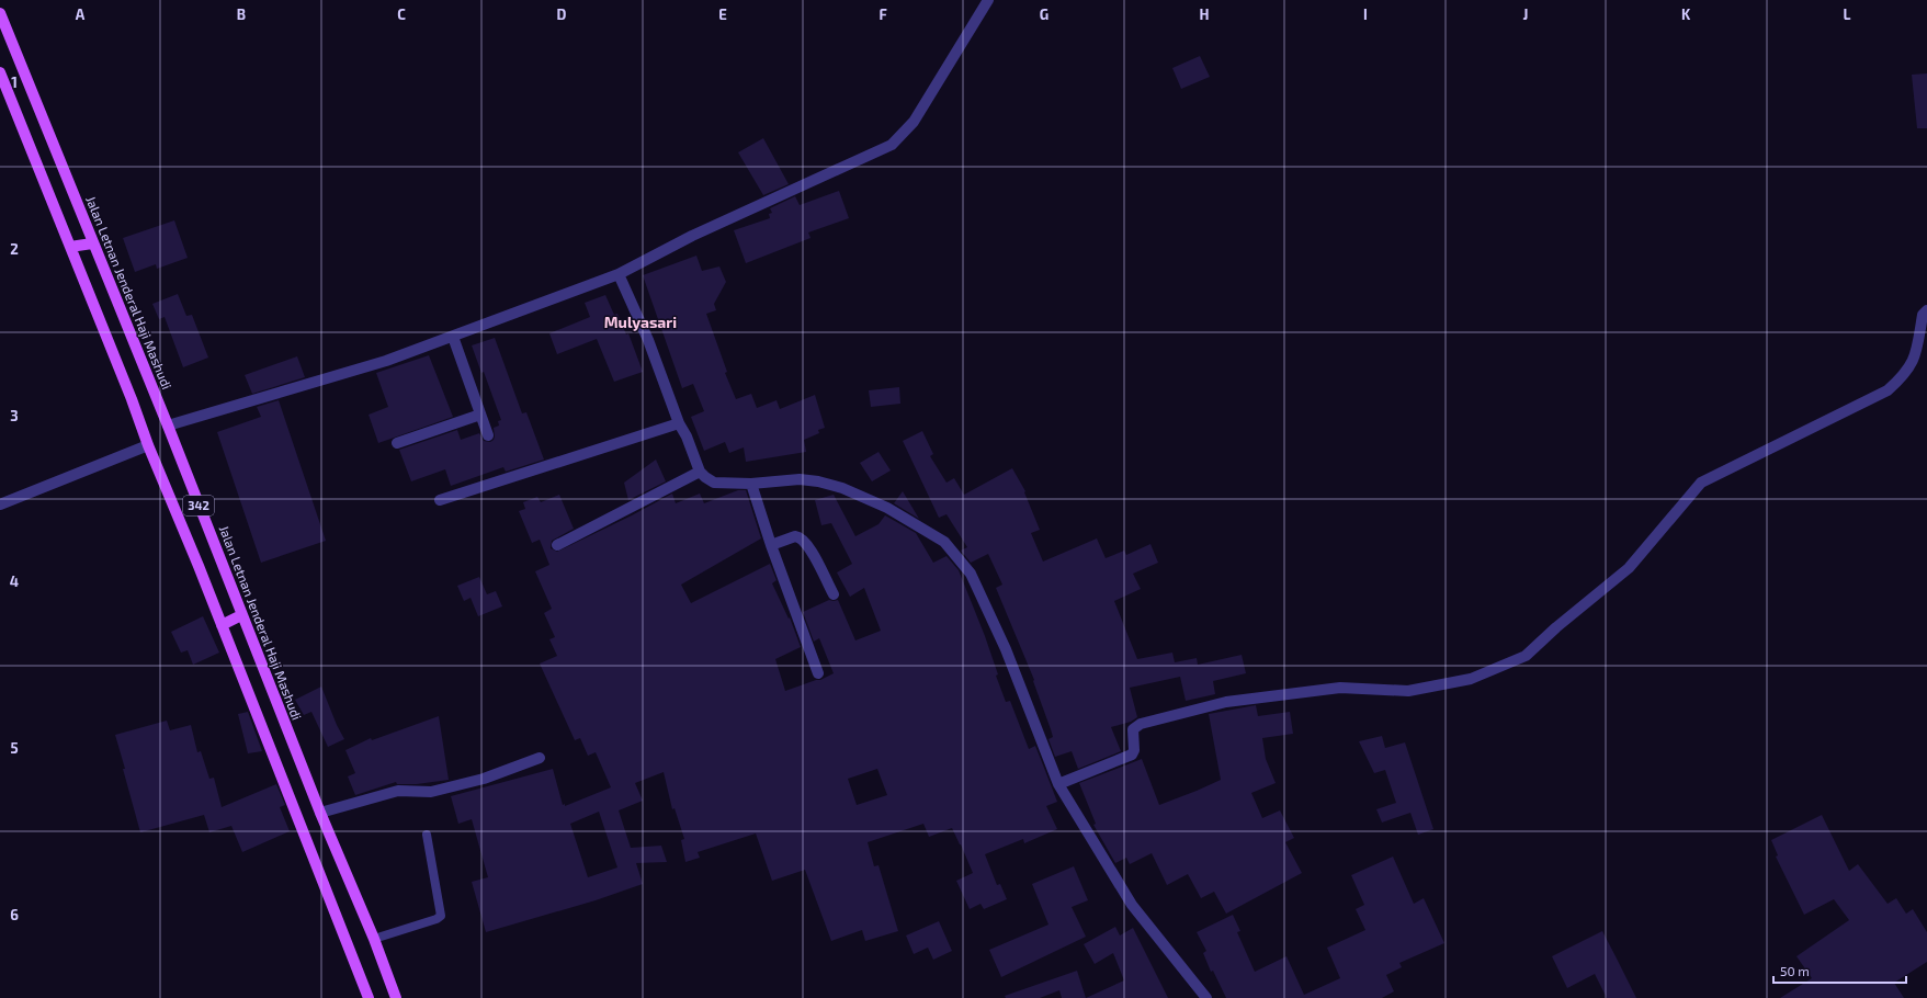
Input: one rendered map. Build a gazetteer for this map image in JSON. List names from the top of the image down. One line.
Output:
{"streets":{"main road":["Jalan Letnan Jenderal Haji Mashudi","342"]},"districts":["Mulyasari"],"scale_bar":"50 m","grid":{"columns":["A","B","C","D","E","F","G","H","I","J","K","L"],"rows":["1","2","3","4","5","6"]}}
